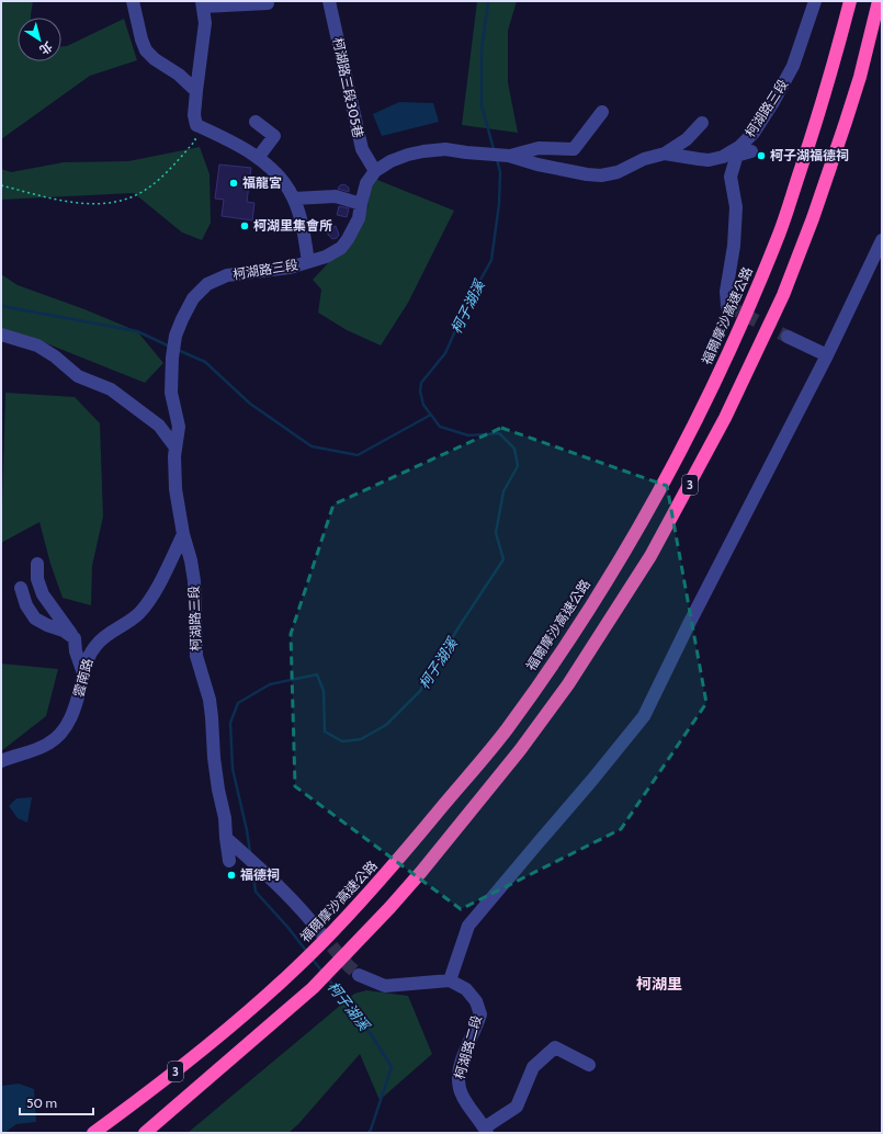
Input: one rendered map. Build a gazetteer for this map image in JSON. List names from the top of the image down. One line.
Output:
{"streets":{"highway":["福爾摩沙高速公路","3"],"street":["柯湖路三段305巷","柯湖路三段","雲南路","柯湖路二段"]},"crossings":[["柯湖路三段305巷","柯湖路三段"],["柯湖路三段","雲南路"]],"districts":["柯湖里"],"water":["柯子湖溪"],"places":["柯子湖福德祠","福龍宮","柯湖里集會所","福德祠"],"scale_bar":"50 m","north":"bottom right"}
